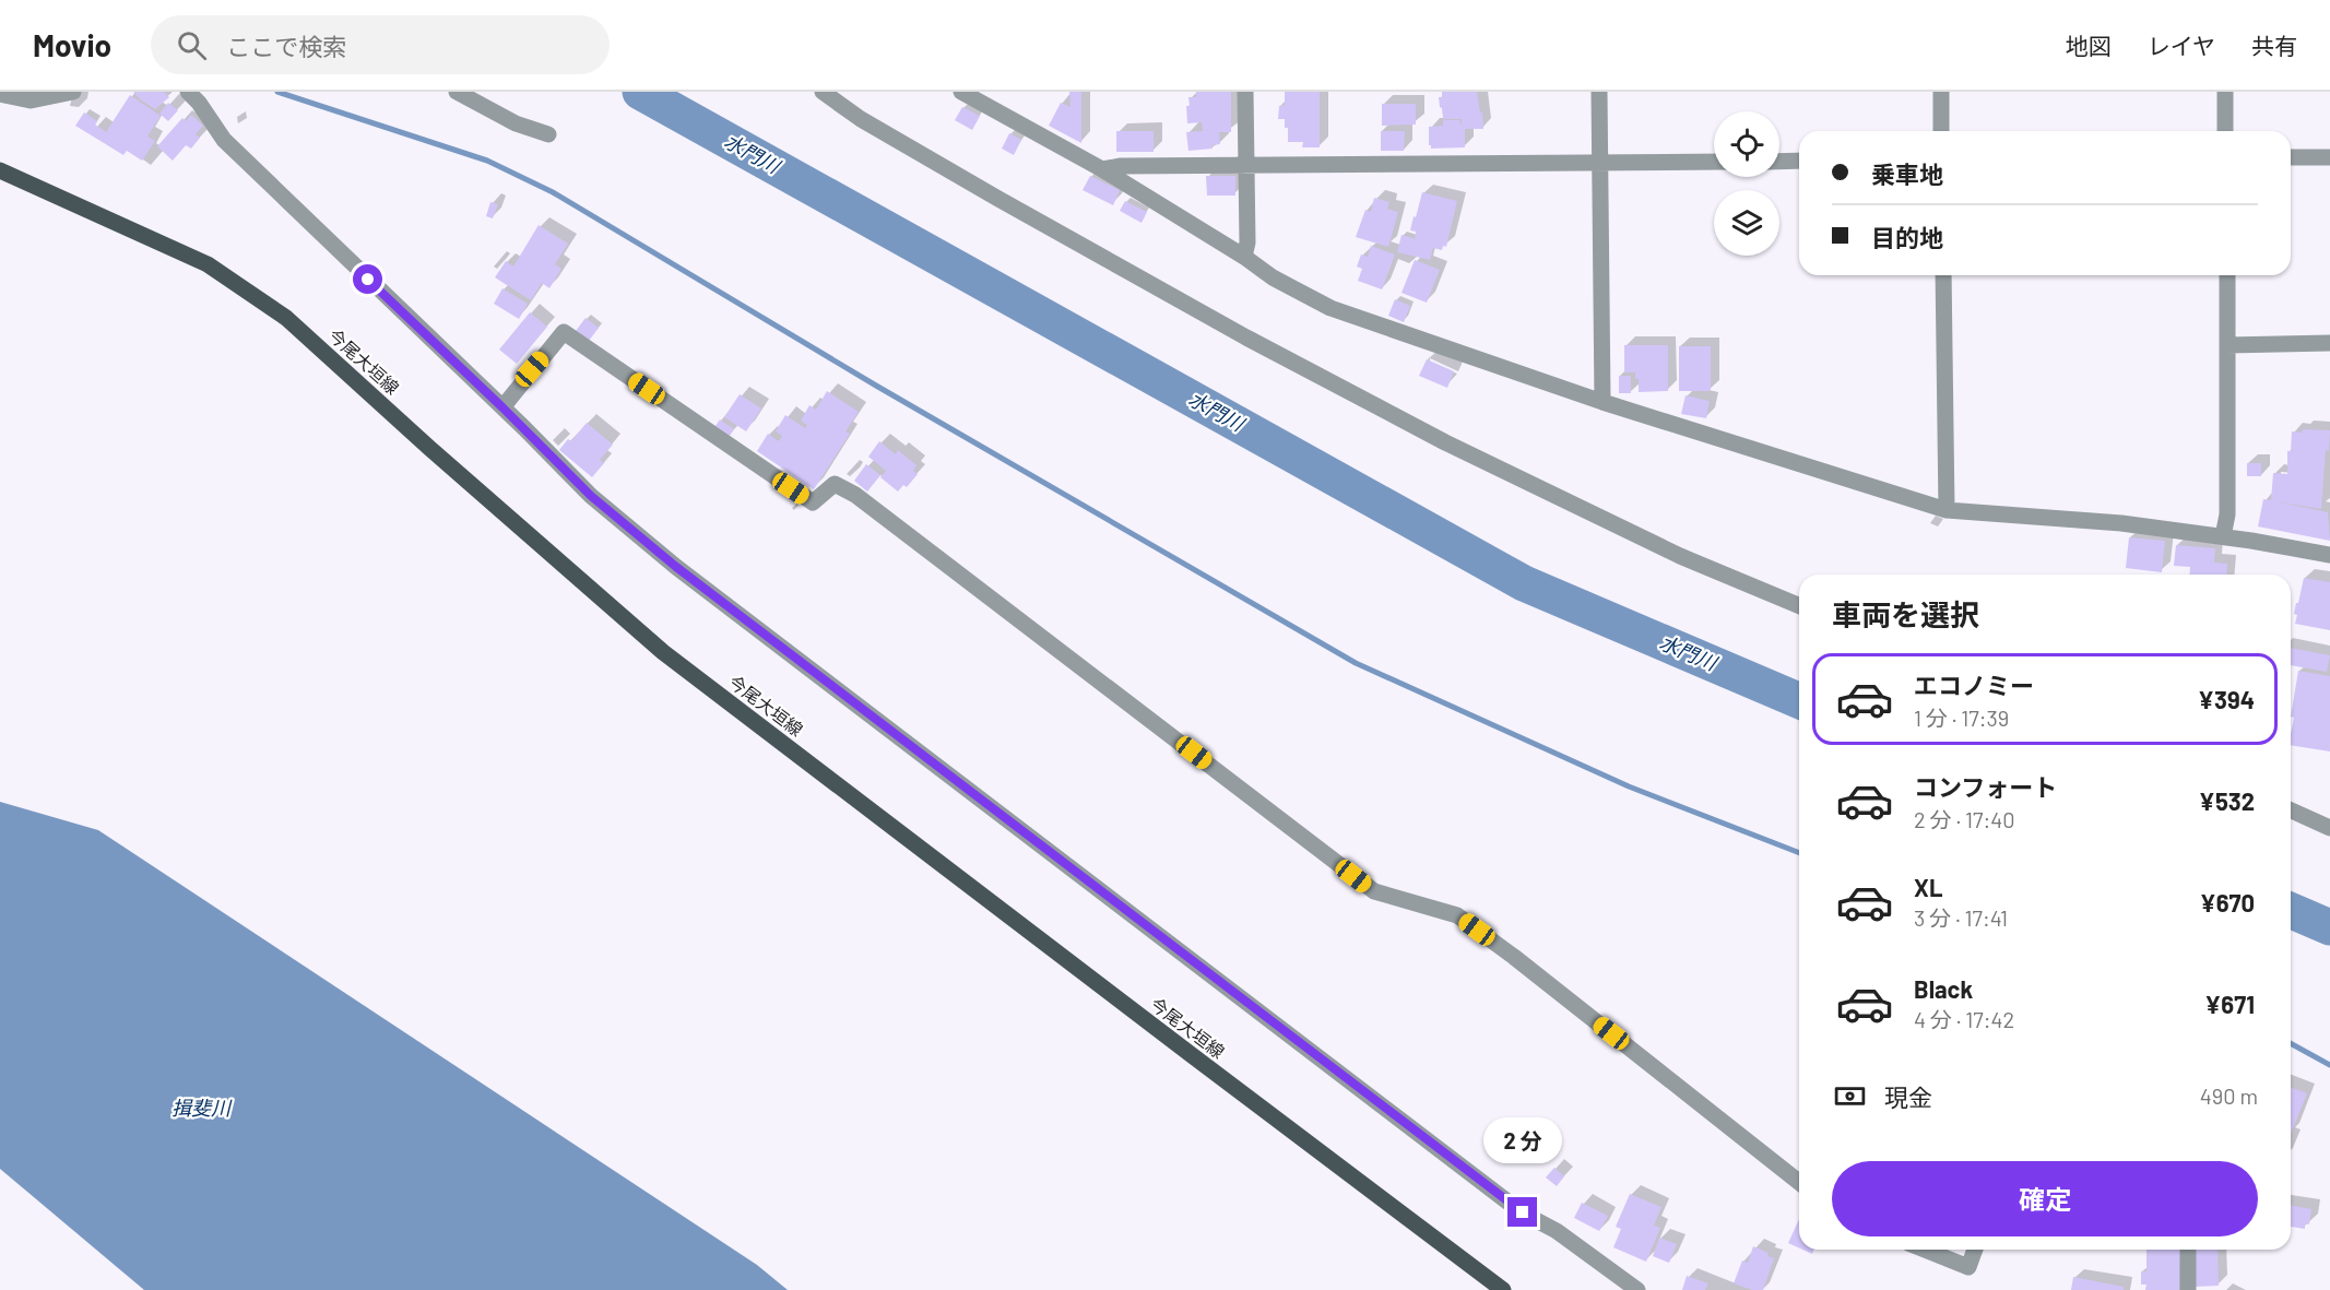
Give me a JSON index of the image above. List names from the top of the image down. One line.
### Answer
{"streets":{"main road":["今尾大垣線"]},"water":["水門川","揖斐川"],"page":{"header":"Movio","search":"ここで検索","nav":["地図","レイヤ","共有"],"banner":["乗車地","目的地"],"heading":"車両を選択","list":[{"name":"エコノミー","note":"1 分 · 17:39","value":"¥394"},{"name":"コンフォート","note":"2 分 · 17:40","value":"¥532"},{"name":"XL","note":"3 分 · 17:41","value":"¥670"},{"name":"Black","note":"4 分 · 17:42","value":"¥671"}],"pay":["現金","490 m"],"bubble":"2 分","buttons":"確定"}}
